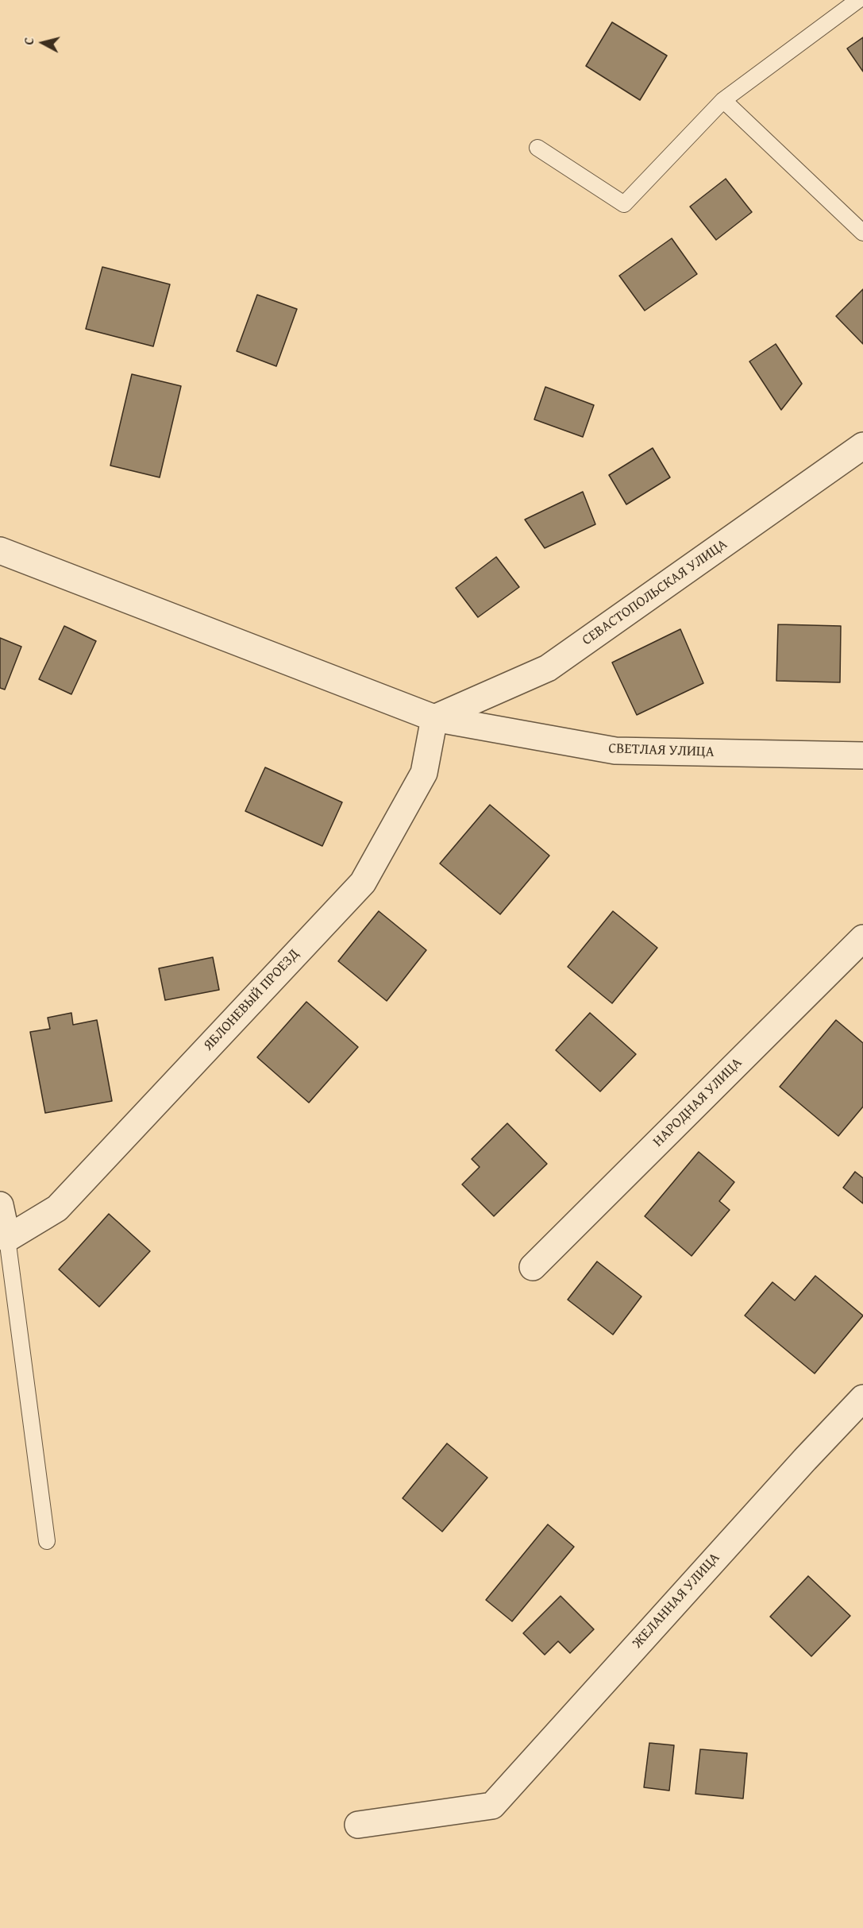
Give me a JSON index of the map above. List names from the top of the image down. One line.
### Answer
{"streets":{"street":["СЕВАСТОПОЛЬСКАЯ УЛИЦА","СВЕТЛАЯ УЛИЦА","ЯБЛОНЕВЫЙ ПРОЕЗД","НАРОДНАЯ УЛИЦА","ЖЕЛАННАЯ УЛИЦА"]},"crossings":[["СЕВАСТОПОЛЬСКАЯ УЛИЦА","СВЕТЛАЯ УЛИЦА"],["СЕВАСТОПОЛЬСКАЯ УЛИЦА","ЯБЛОНЕВЫЙ ПРОЕЗД"],["СВЕТЛАЯ УЛИЦА","ЯБЛОНЕВЫЙ ПРОЕЗД"]],"north":"left"}
